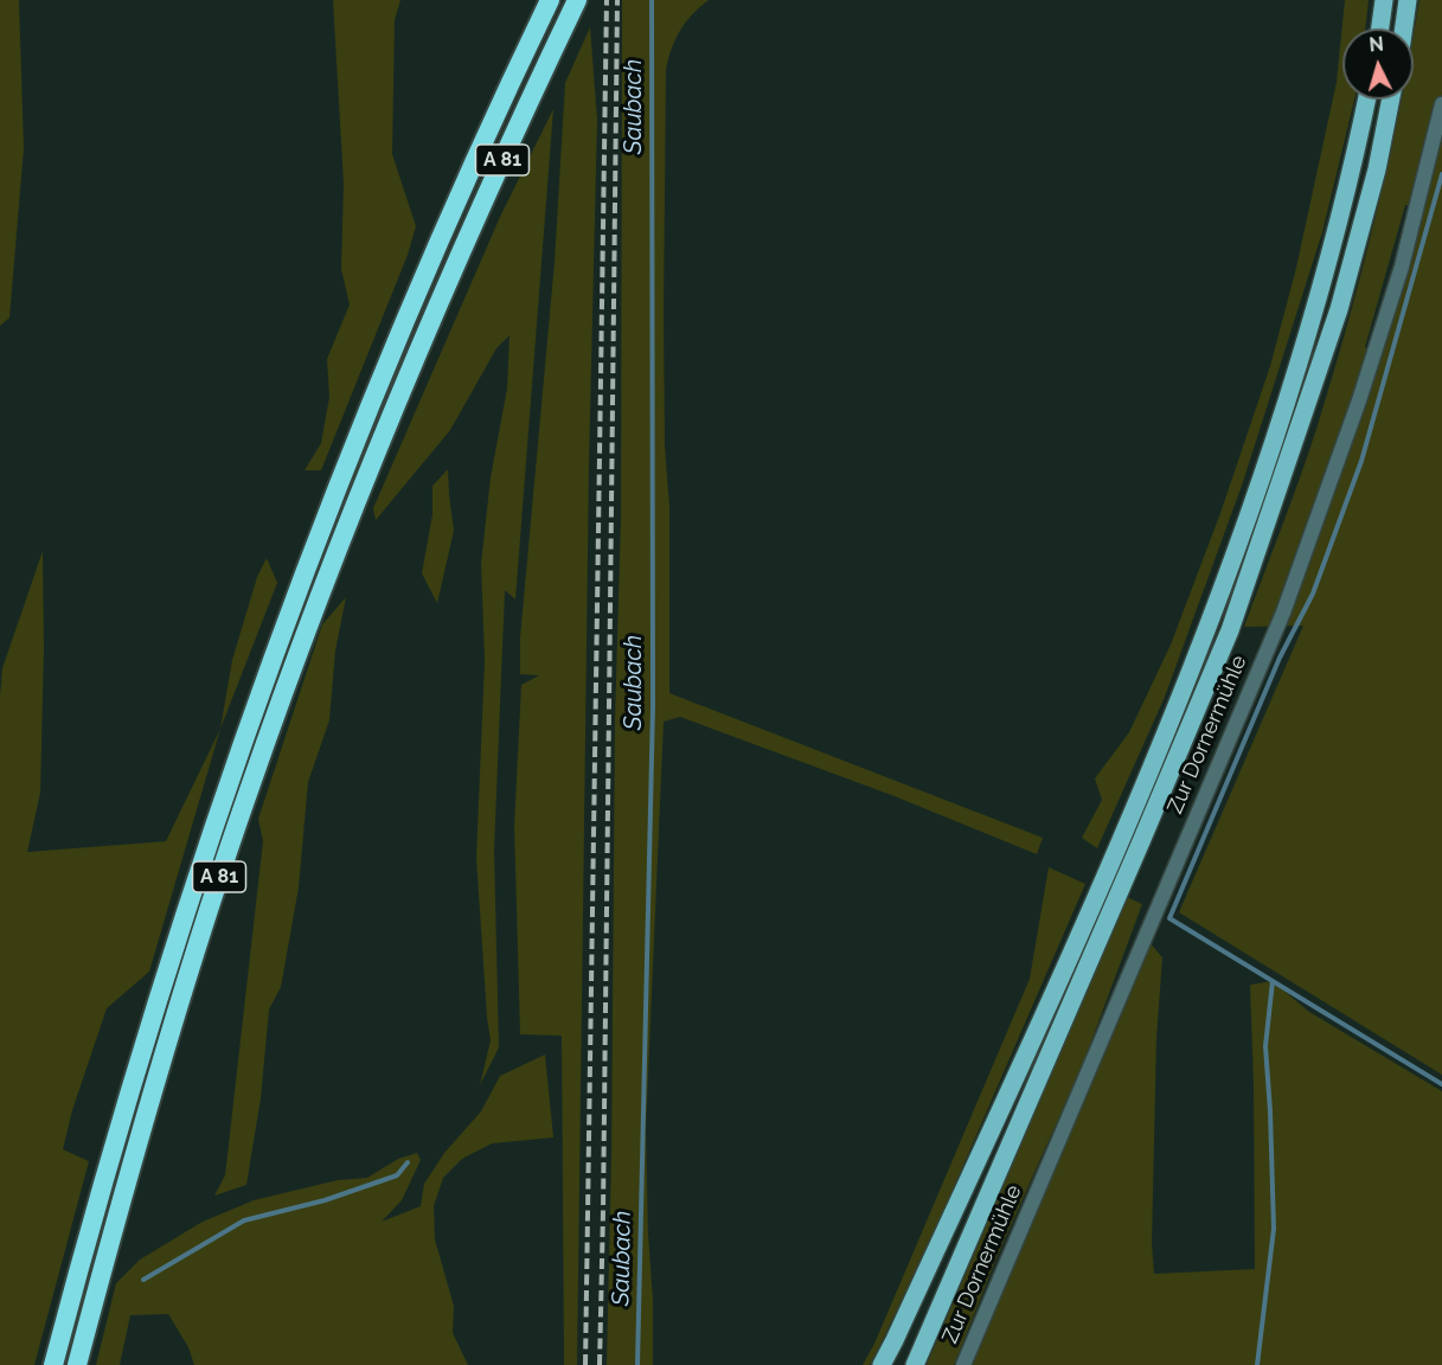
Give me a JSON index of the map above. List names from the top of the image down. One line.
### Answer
{"streets":{"highway":["A 81"],"street":["Zur Dornermühle"]},"water":["Saubach"],"north":"top"}
